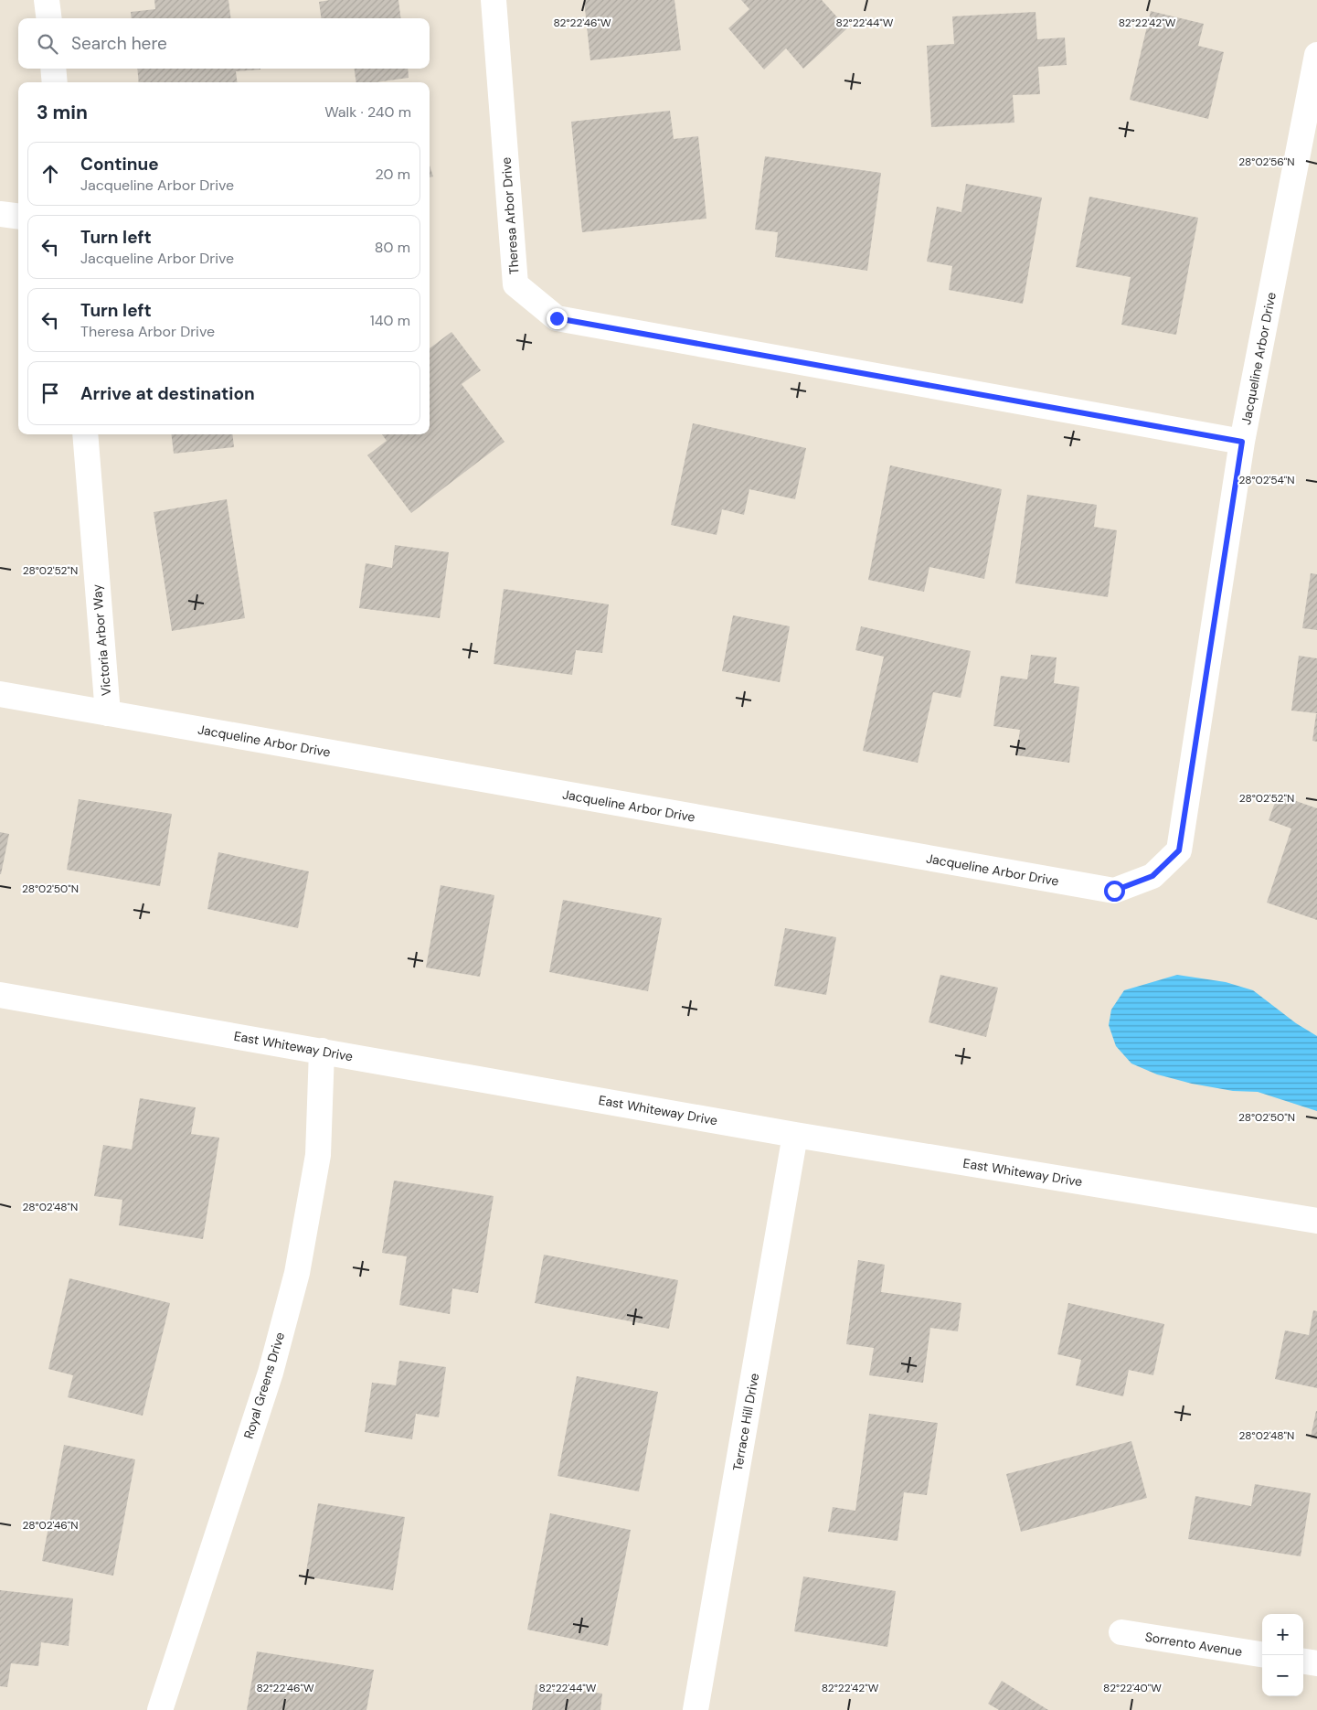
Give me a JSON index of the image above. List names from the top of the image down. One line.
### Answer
{"streets":{"street":["Theresa Arbor Drive","Jacqueline Arbor Drive","Victoria Arbor Way","East Whiteway Drive","Royal Greens Drive","Terrace Hill Drive","Sorrento Avenue"]},"crossings":[["Theresa Arbor Drive","Jacqueline Arbor Drive"],["Jacqueline Arbor Drive","Victoria Arbor Way"],["East Whiteway Drive","Royal Greens Drive"],["East Whiteway Drive","Terrace Hill Drive"]],"page":{"search":"Search here","heading":["3 min","Walk · 240 m"],"list":[["Continue","Jacqueline Arbor Drive","20 m"],["Turn left","Jacqueline Arbor Drive","80 m"],["Turn left","Theresa Arbor Drive","140 m"],"Arrive at destination"],"map_buttons":["+","−"]},"coordinates":["82°22'44\"W","82°22'42\"W","82°22'46\"W","28°02'56\"N","28°02'54\"N","28°02'52\"N","28°02'50\"N","28°02'48\"N","28°02'46\"N","82°22'40\"W"]}
